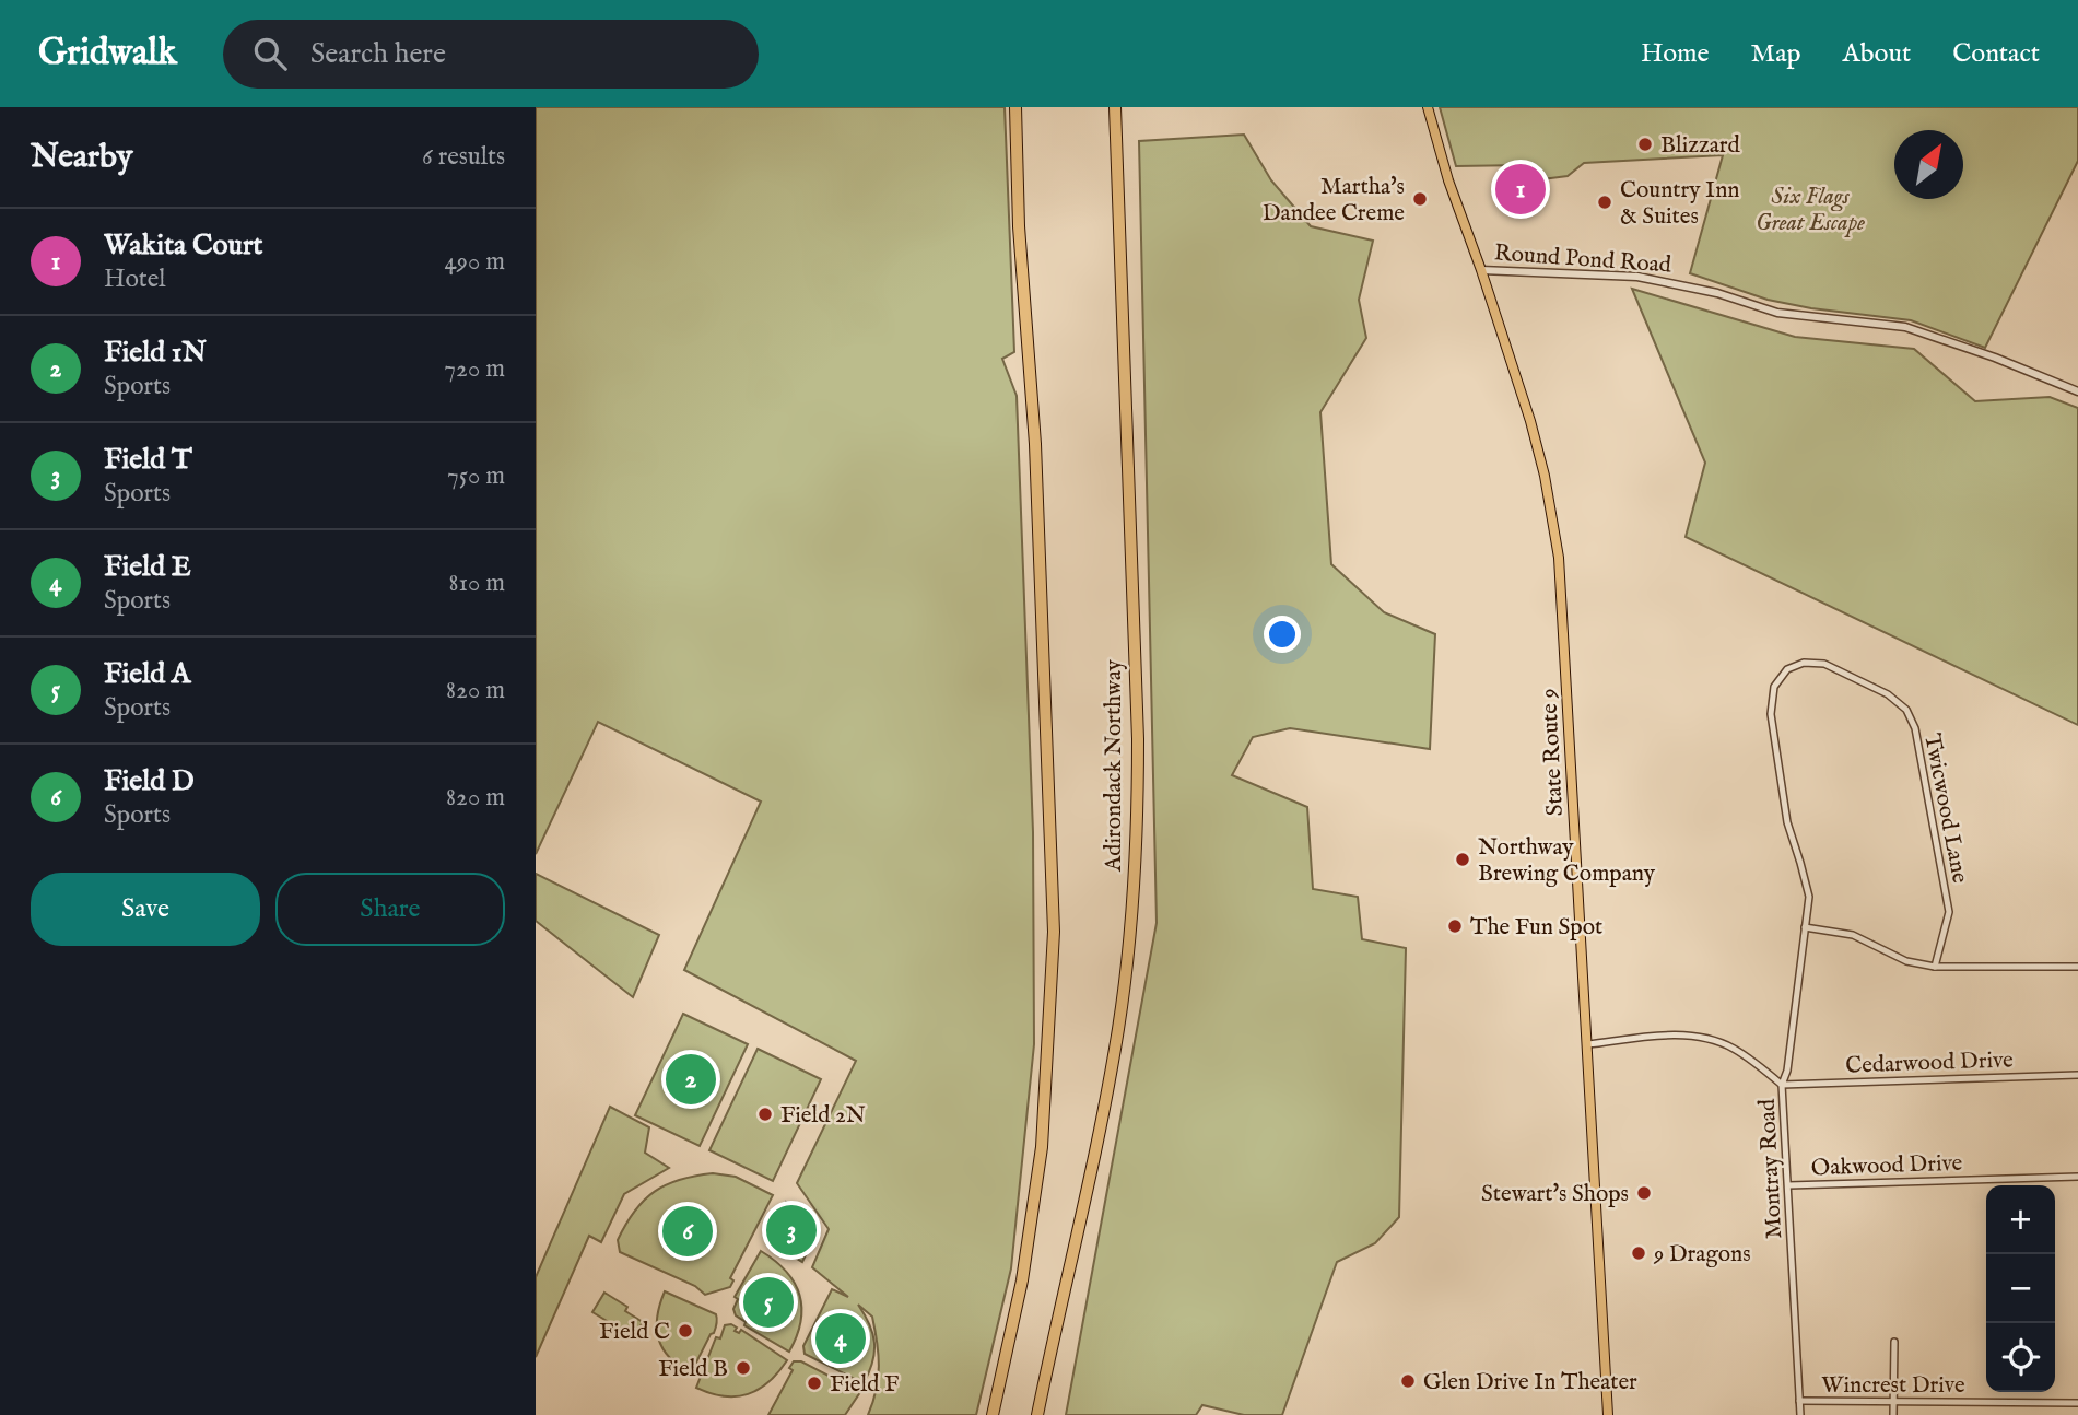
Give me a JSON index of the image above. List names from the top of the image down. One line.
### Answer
{"streets":{"highway":["Adirondack Northway"],"main road":["State Route 9"],"street":["Round Pond Road","Twicwood Lane","Cedarwood Drive","Oakwood Drive","Montray Road","Wincrest Drive"]},"crossings":[["Round Pond Road","State Route 9"],["State Route 9","Montray Road"],["Twicwood Lane","Cedarwood Drive"],["Twicwood Lane","Montray Road"],["Cedarwood Drive","Montray Road"],["Oakwood Drive","Montray Road"],["Montray Road","Wincrest Drive"]],"parks":["Six Flags Great Escape"],"places":["Blizzard","Martha's Dandee Creme","Country Inn & Suites","Northway Brewing Company","The Fun Spot","Field 2N","Stewart's Shops","9 Dragons","Field C","Field B","Glen Drive In Theater","Field F"],"north":"top right","page":{"header":"Gridwalk","search":"Search here","nav":["Home","Map","About","Contact"],"heading":["Nearby","6 results"],"pins":["1","2","3","6","5","4"],"list":[{"mark":"1","name":"Wakita Court","note":"Hotel","value":"490 m"},{"mark":"2","name":"Field 1N","note":"Sports","value":"720 m"},{"mark":"3","name":"Field T","note":"Sports","value":"750 m"},{"mark":"4","name":"Field E","note":"Sports","value":"810 m"},{"mark":"5","name":"Field A","note":"Sports","value":"820 m"},{"mark":"6","name":"Field D","note":"Sports","value":"820 m"}],"buttons":["Save","Share"],"map_buttons":["+","−"]}}
